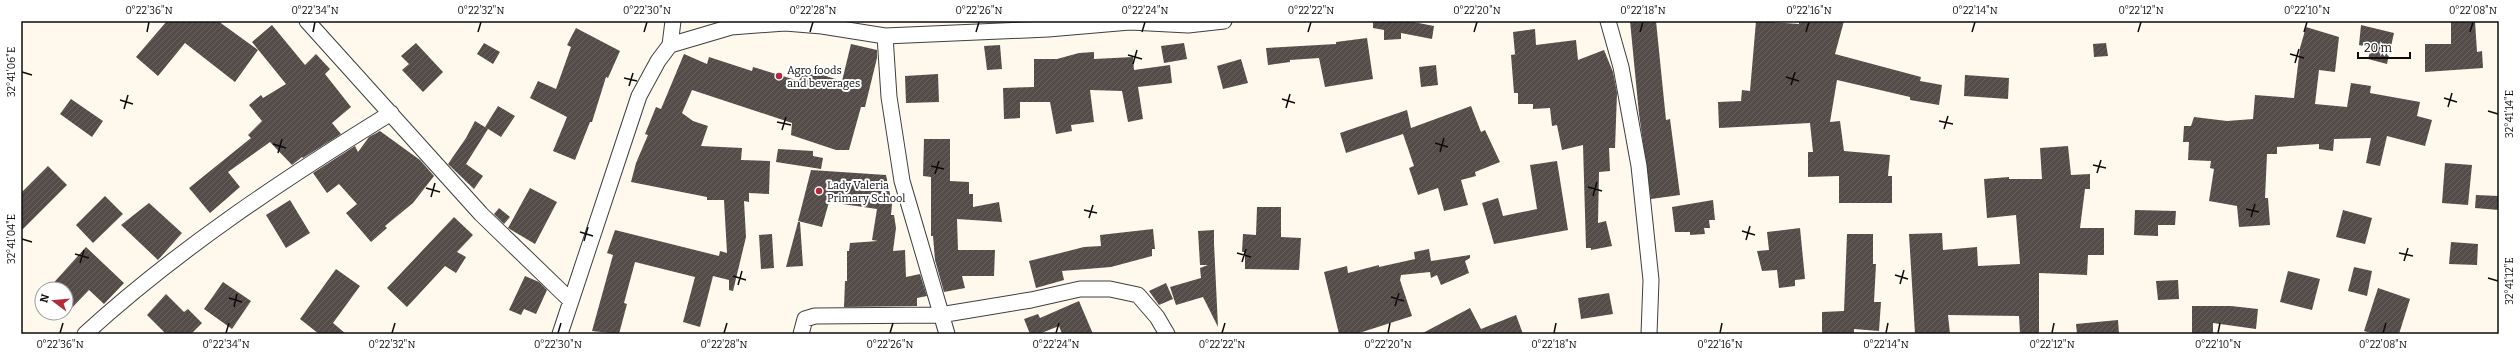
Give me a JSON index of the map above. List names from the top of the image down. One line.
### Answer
{"places":["Agro foods and beverages","Lady Valeria Primary School"],"scale_bar":"20 m","north":"left","coordinates":["0°22'36\"N","0°22'34\"N","0°22'32\"N","0°22'30\"N","0°22'28\"N","0°22'26\"N","0°22'24\"N","0°22'22\"N","0°22'20\"N","0°22'18\"N","0°22'16\"N","0°22'14\"N","0°22'12\"N","0°22'10\"N","0°22'08\"N","32°41'06\"E","32°41'14\"E","32°41'04\"E","32°41'12\"E"]}
